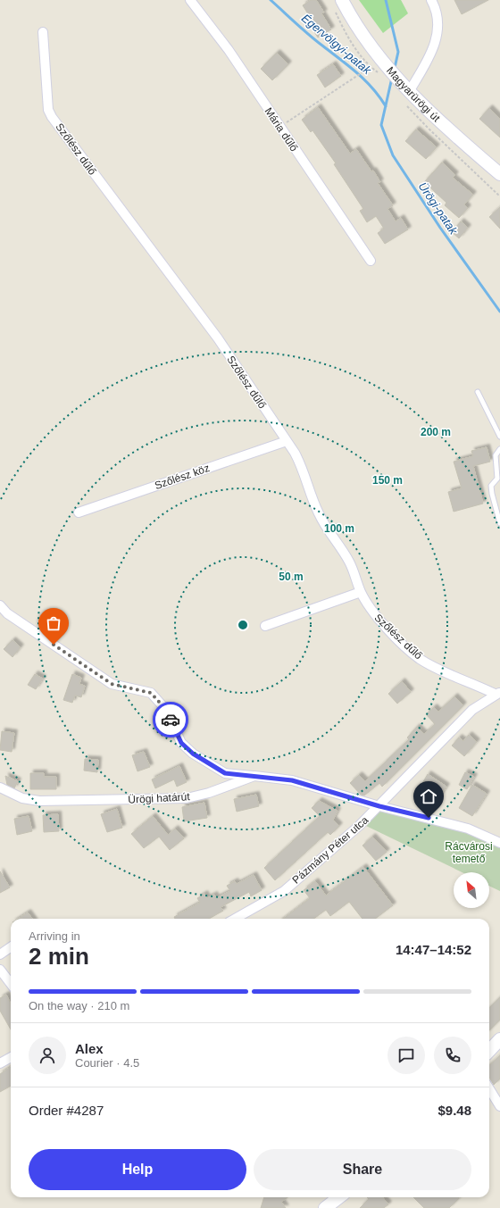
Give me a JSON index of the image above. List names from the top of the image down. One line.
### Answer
{"streets":{"main road":["Magyarürögi út"],"street":["Mária dűlő","Szőlész dűlő","Szőlész köz","Ürögi határút","Pázmány Péter utca"]},"crossings":[["Szőlész dűlő","Szőlész köz"],["Szőlész dűlő","Pázmány Péter utca"],["Ürögi határút","Pázmány Péter utca"]],"water":["Égervölgyi-patak","Ürögi-patak"],"parks":["Rácvárosi temető"],"north":"top left","page":{"heading":["2 min","Arriving in","14:47–14:52"],"panel":["Alex","Courier · 4.5","Order #4287","$9.48"],"bar":"On the way · 210 m","buttons":["Help","Share"]},"rings":["200 m","150 m","100 m","50 m"]}
